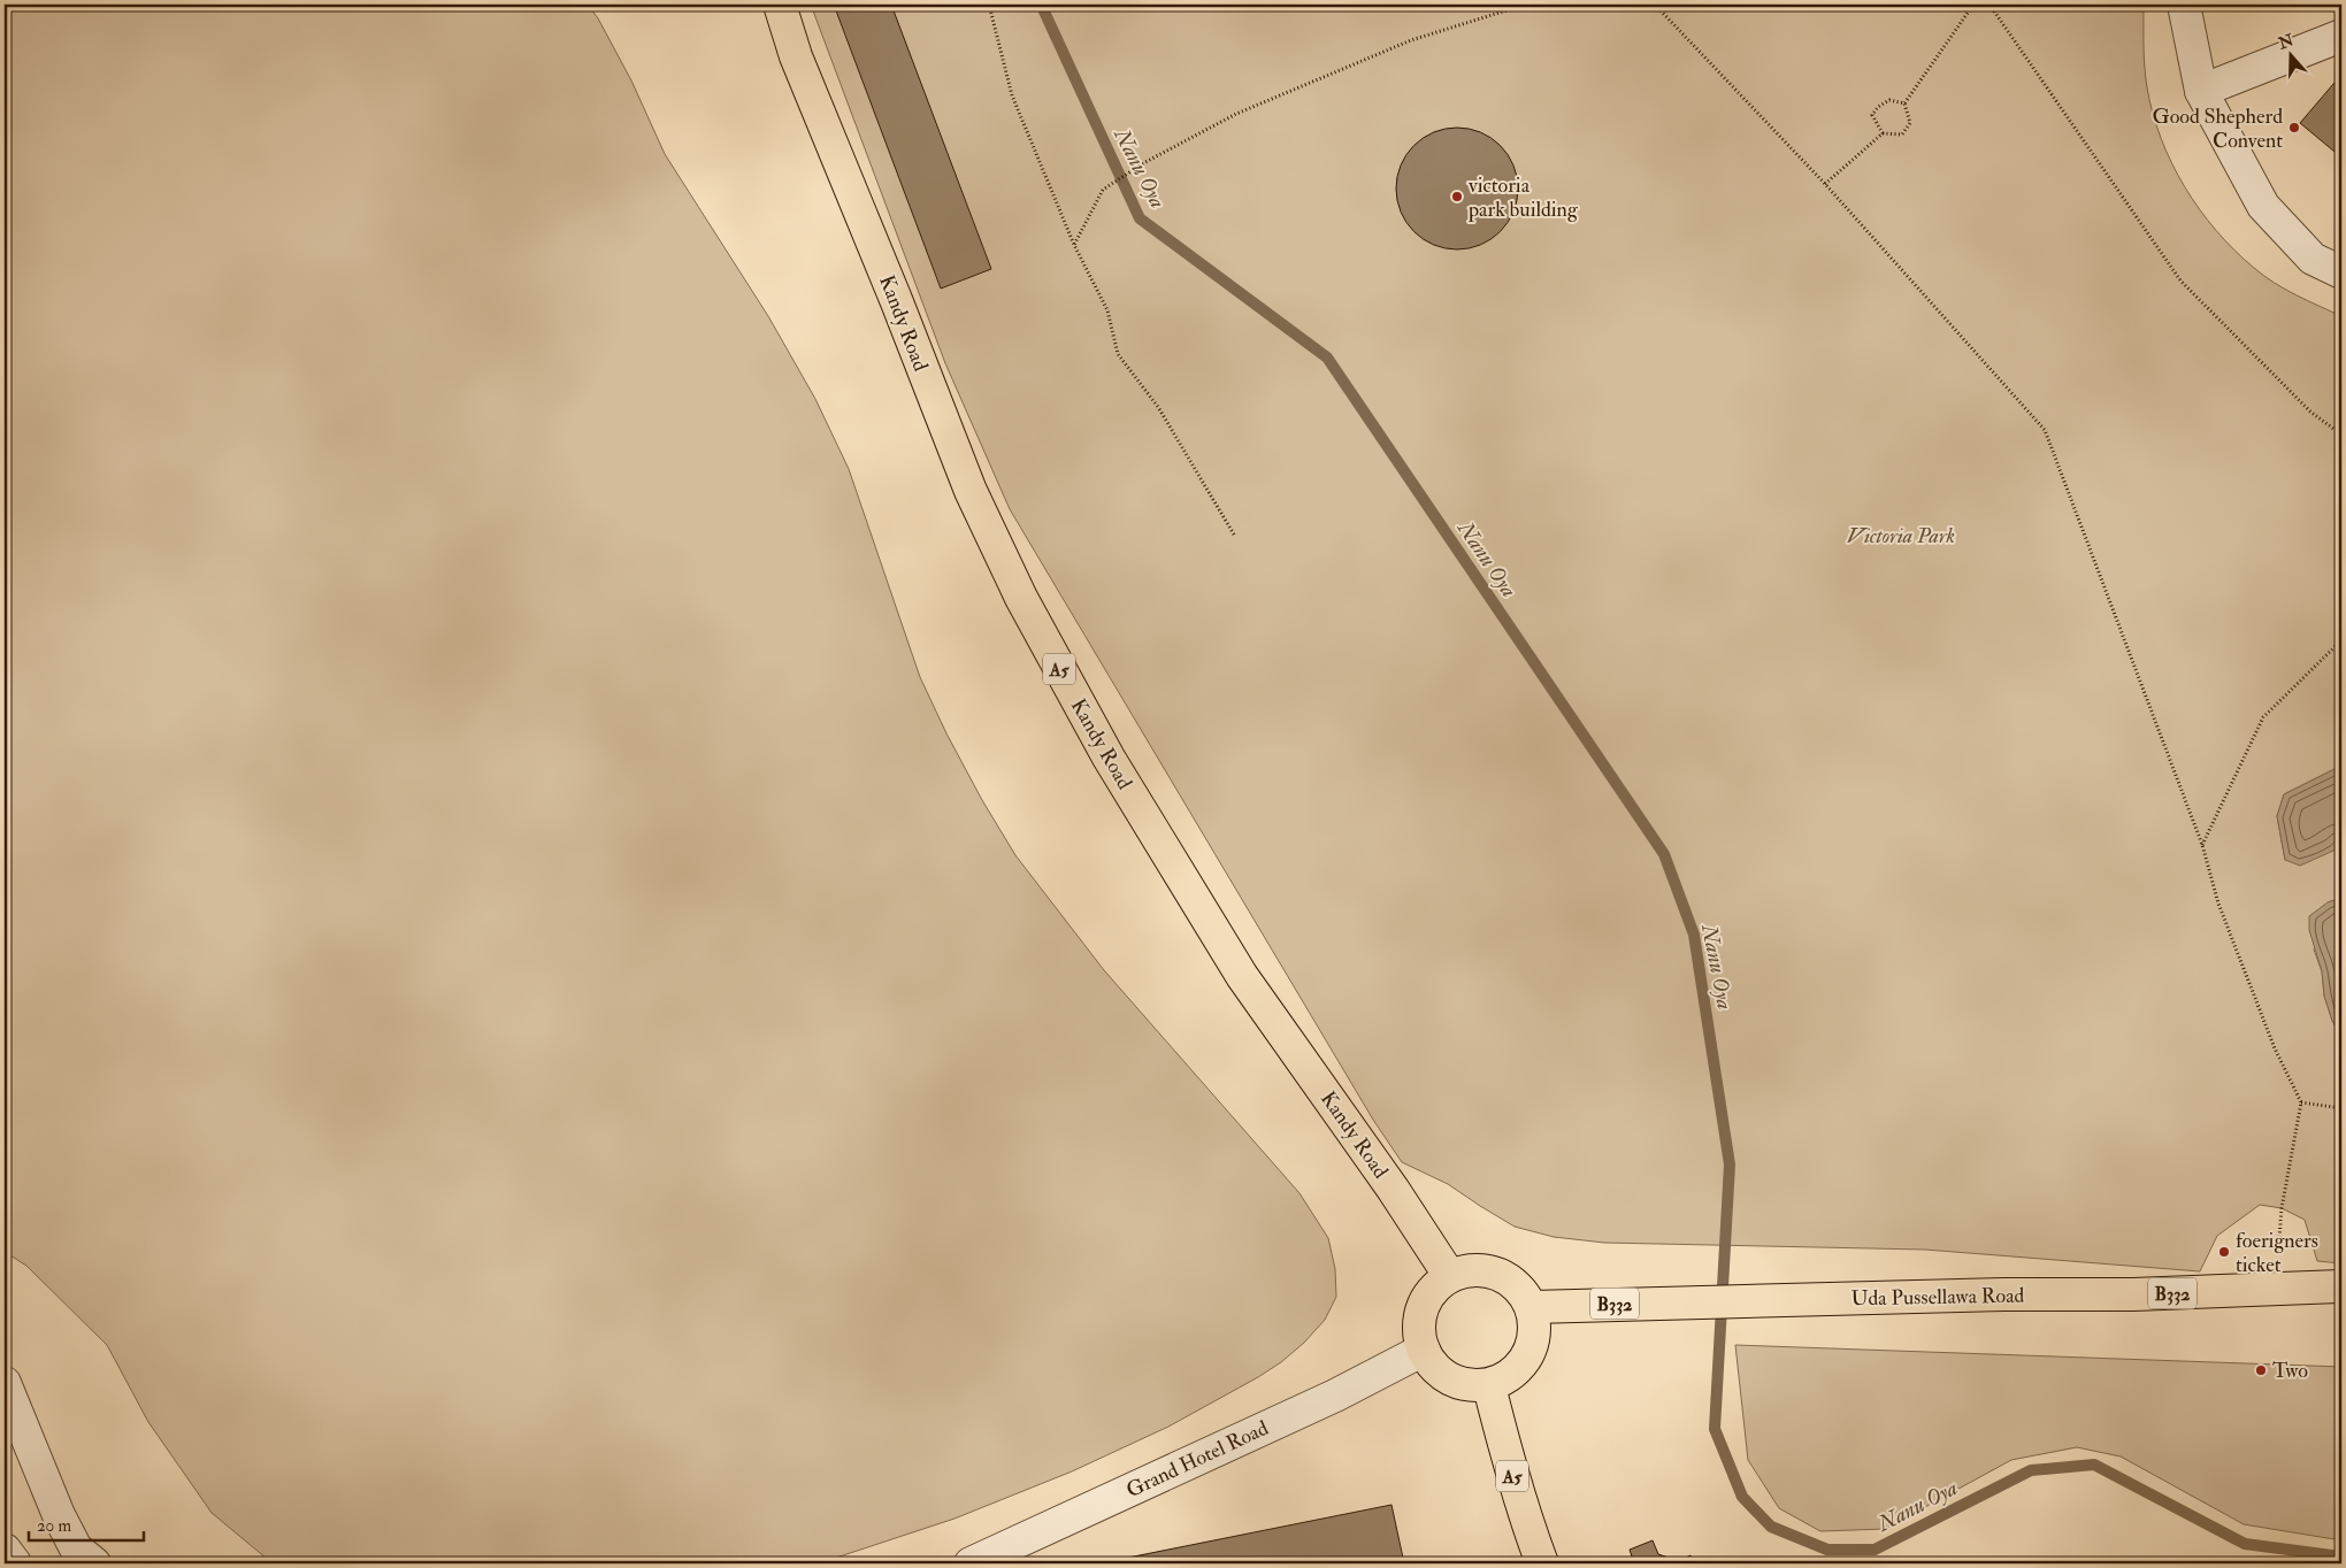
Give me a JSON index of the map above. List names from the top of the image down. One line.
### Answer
{"streets":{"main road":["Kandy Road","A5","B332","Uda Pussellawa Road"],"street":["Grand Hotel Road"]},"crossings":[["Kandy Road","A5"],["Kandy Road","Uda Pussellawa Road"],["Kandy Road","Grand Hotel Road"],["A5","Uda Pussellawa Road"],["A5","Grand Hotel Road"],["Uda Pussellawa Road","Grand Hotel Road"]],"water":["Nanu Oya"],"parks":["Victoria Park"],"places":["Good Shepherd Convent","victoria park building","foerigners ticket","Two"],"scale_bar":"20 m","north":"top"}
